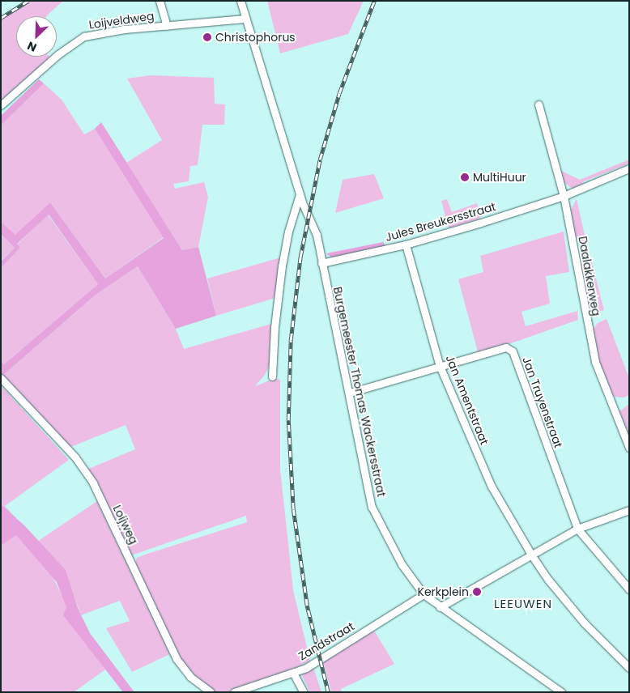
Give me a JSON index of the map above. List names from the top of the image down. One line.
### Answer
{"streets":{"street":["Loijveldweg","Jules Breukersstraat","Daalakkerweg","Burgemeester Thomas Wackersstraat","Jan Amentstraat","Jan Truyenstraat","Loijweg","Zandstraat"]},"crossings":[["Loijveldweg","Burgemeester Thomas Wackersstraat"],["Jules Breukersstraat","Daalakkerweg"],["Jules Breukersstraat","Burgemeester Thomas Wackersstraat"],["Jules Breukersstraat","Jan Amentstraat"],["Burgemeester Thomas Wackersstraat","Jan Truyenstraat"],["Burgemeester Thomas Wackersstraat","Zandstraat"],["Jan Amentstraat","Jan Truyenstraat"]],"districts":["LEEUWEN"],"places":["Christophorus","MultiHuur","Kerkplein"],"north":"bottom left"}
